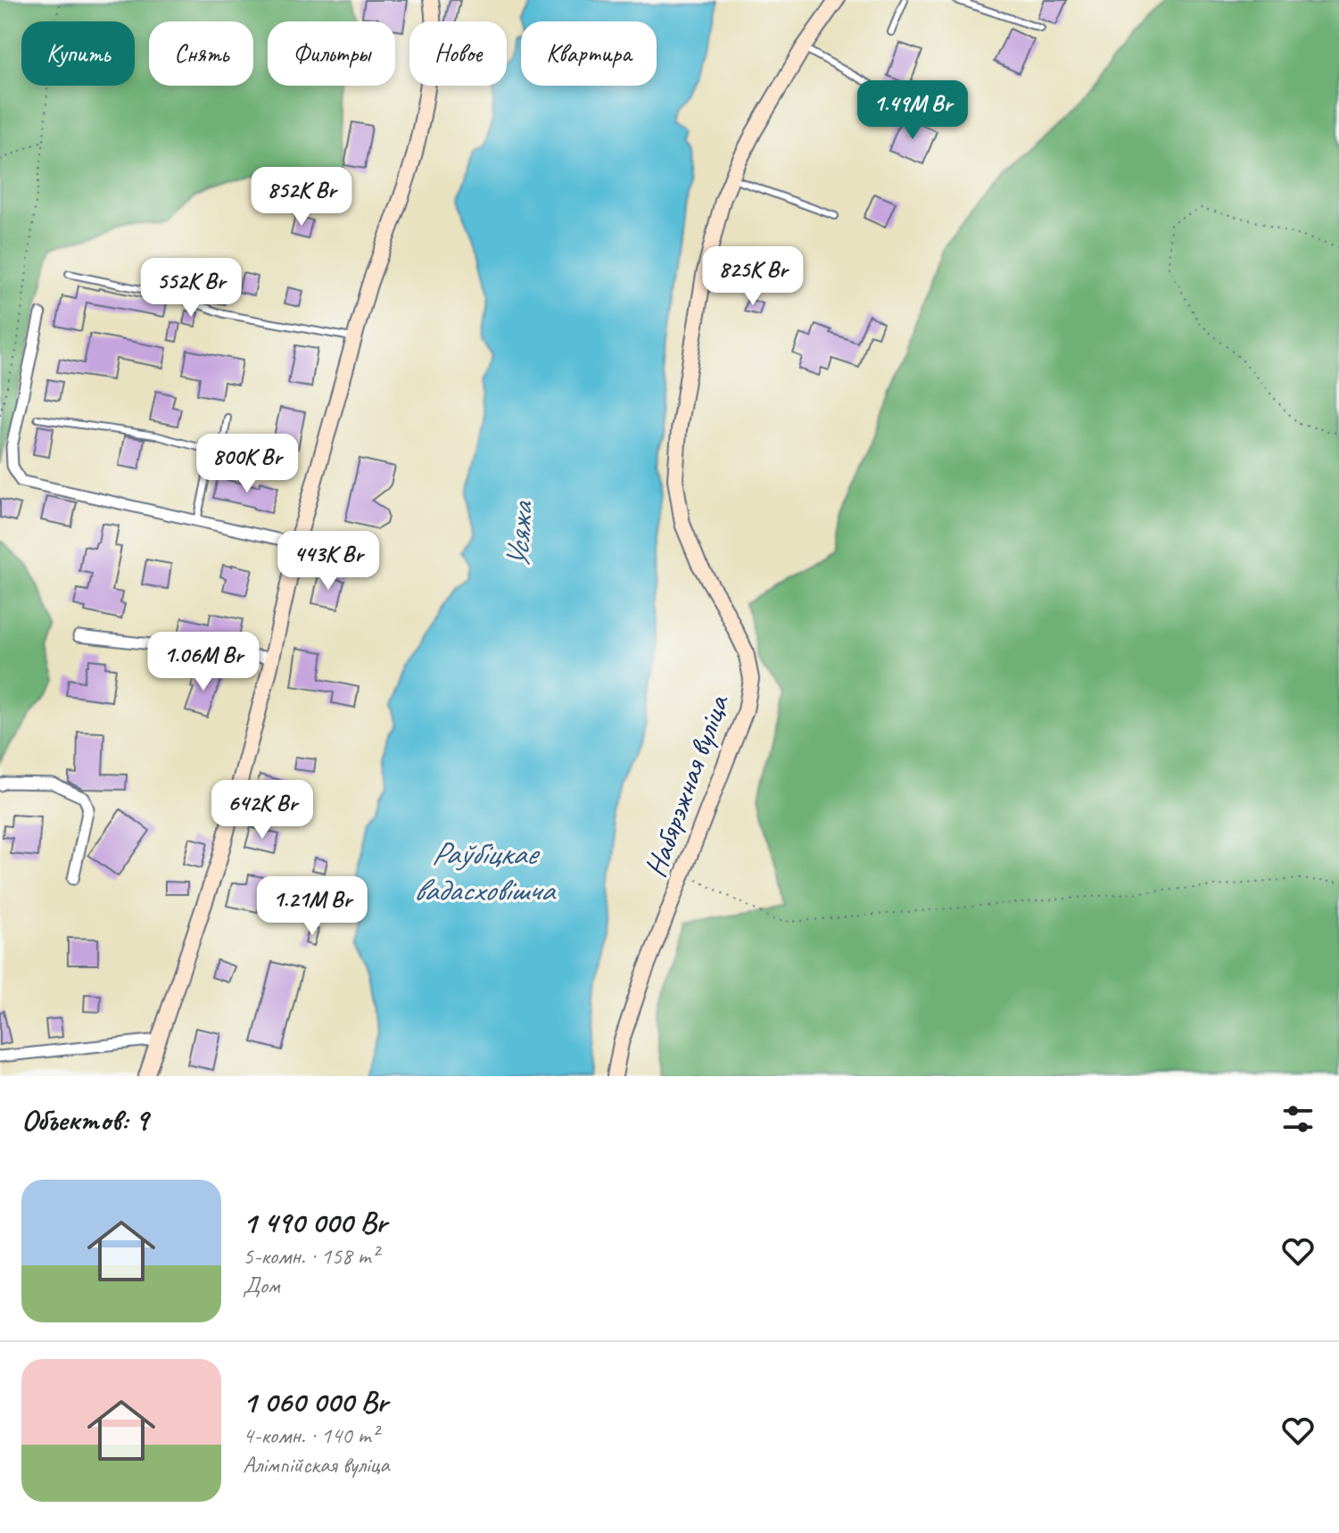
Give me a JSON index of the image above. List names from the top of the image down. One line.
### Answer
{"streets":{"street":["Набярэжная вуліца"]},"water":["Усяжа","Раўбіцкае вадасховішча"],"page":{"chip":["Купить","Снять","Фильтры","Новое","Квартира"],"price":["1.49M Br","852K Br","825K Br","552K Br","800K Br","443K Br","1.06M Br","642K Br","1.21M Br"],"heading":"Объектов: 9","list":[{"name":"1 490 000 Br","note":"5-комн. · 158 m² · Дом"},{"name":"1 060 000 Br","note":"4-комн. · 140 m² · Алімпійская вуліца"}]}}
